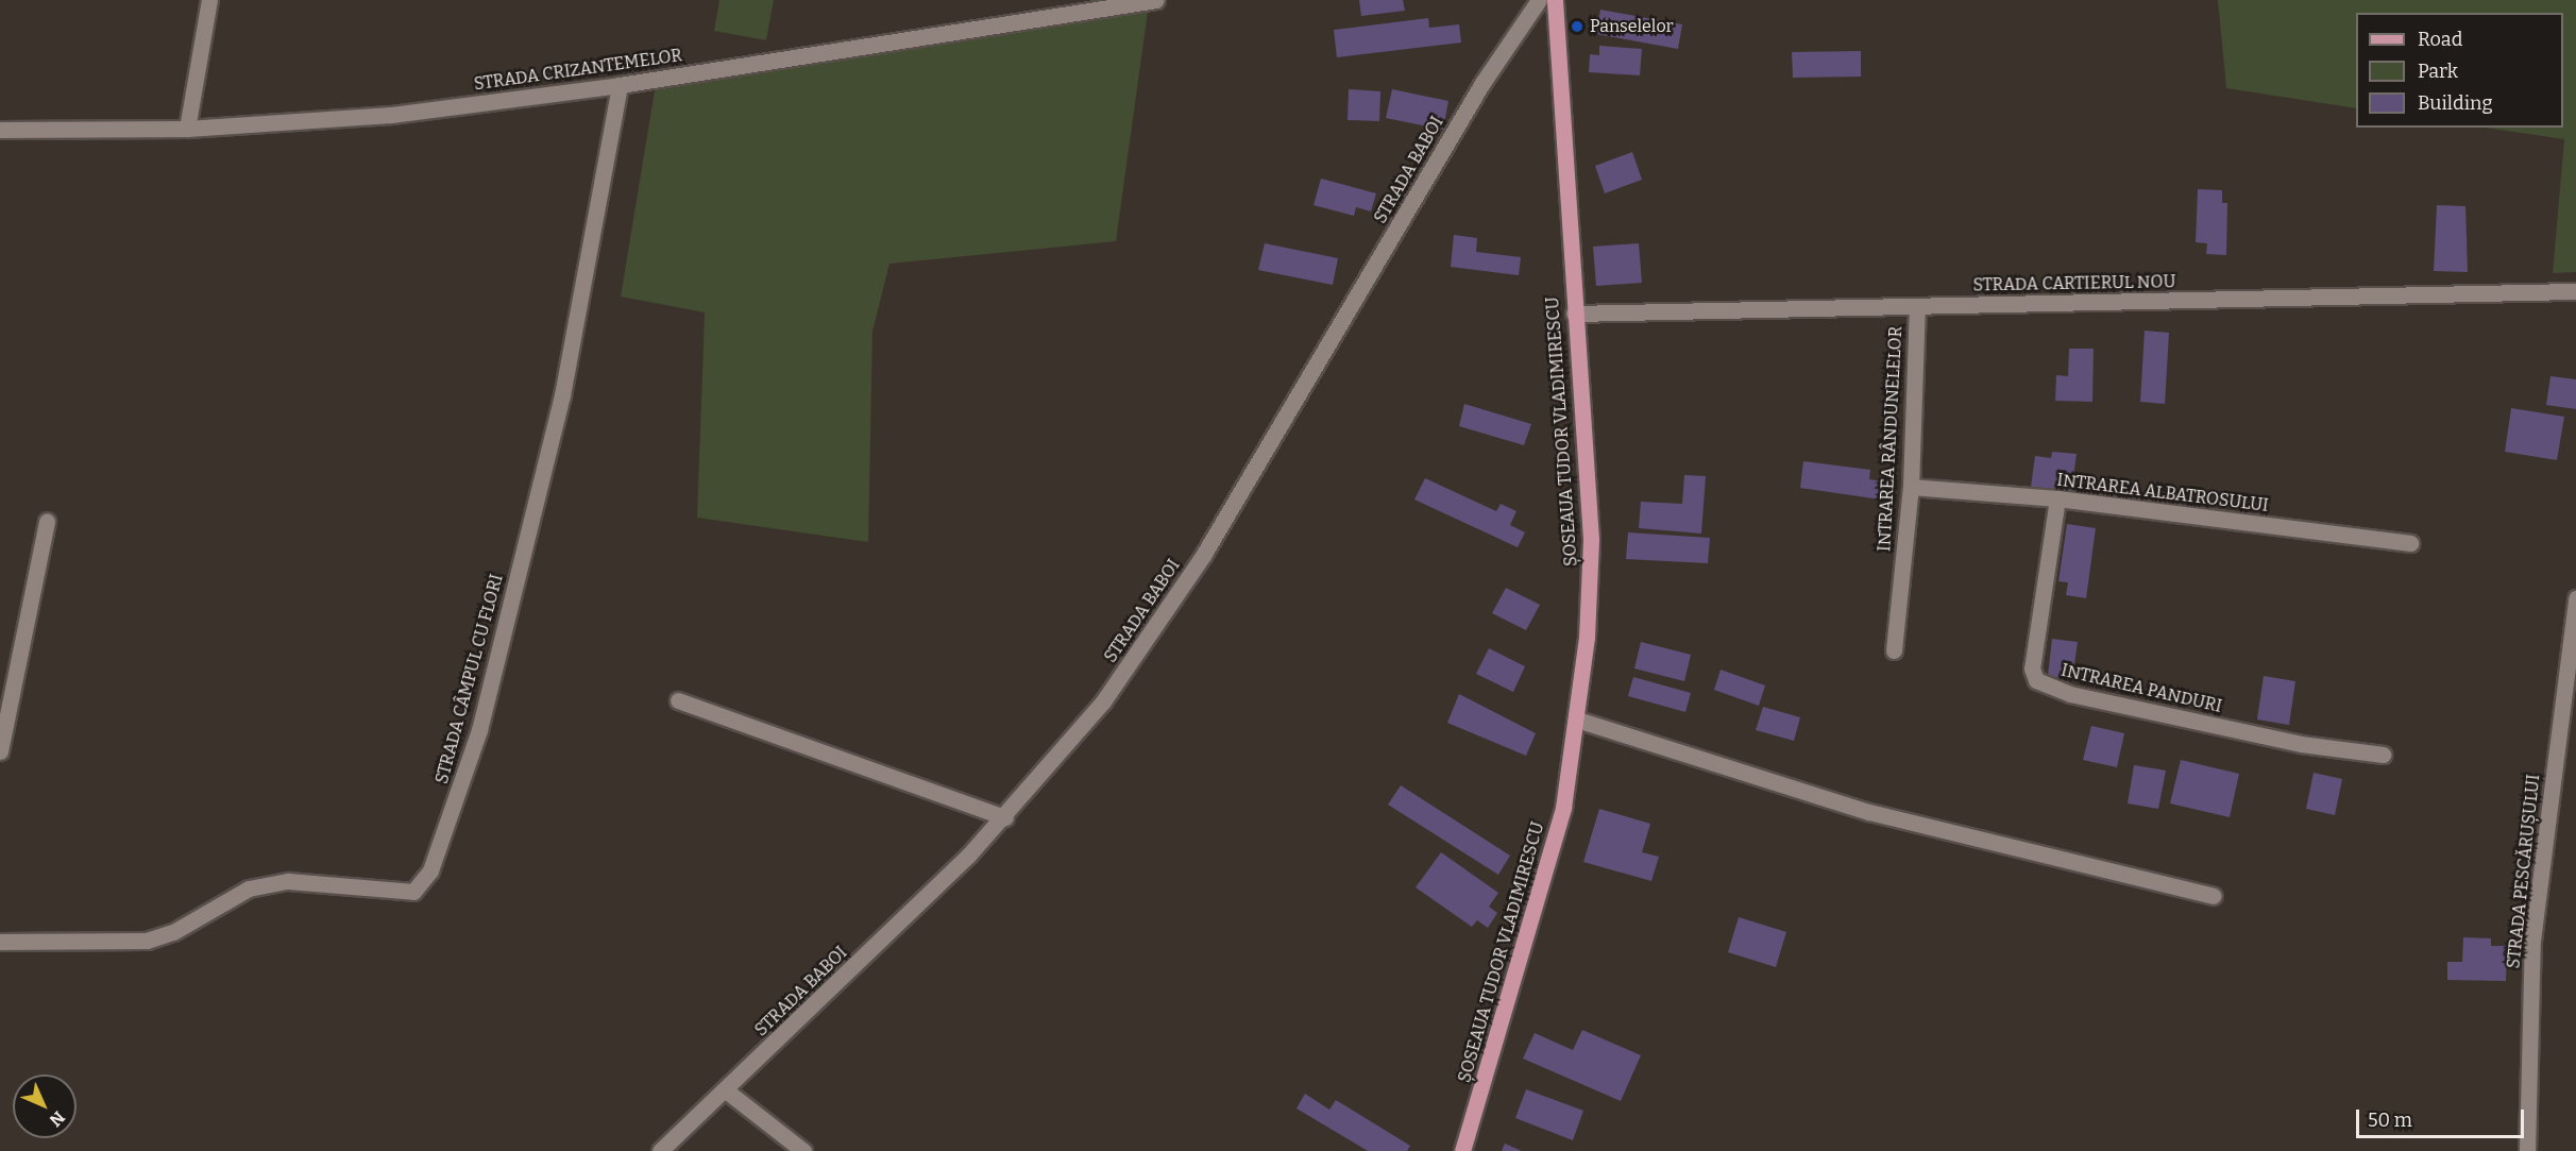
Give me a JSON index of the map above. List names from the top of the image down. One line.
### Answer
{"streets":{"main road":["ȘOSEAUA TUDOR VLADIMIRESCU"],"street":["STRADA CRIZANTEMELOR","STRADA BABOI","STRADA CARTIERUL NOU","INTRAREA RÂNDUNELELOR","INTRAREA ALBATROSULUI","STRADA CÂMPUL CU FLORI","INTRAREA PANDURI","STRADA PESCĂRUȘULUI"]},"crossings":[["STRADA CRIZANTEMELOR","STRADA CÂMPUL CU FLORI"],["STRADA CARTIERUL NOU","ȘOSEAUA TUDOR VLADIMIRESCU"],["STRADA CARTIERUL NOU","INTRAREA RÂNDUNELELOR"],["INTRAREA RÂNDUNELELOR","INTRAREA ALBATROSULUI"],["INTRAREA ALBATROSULUI","INTRAREA PANDURI"]],"places":["Panselelor"],"legend":["Road","Park","Building"],"scale_bar":"50 m","north":"bottom right"}
